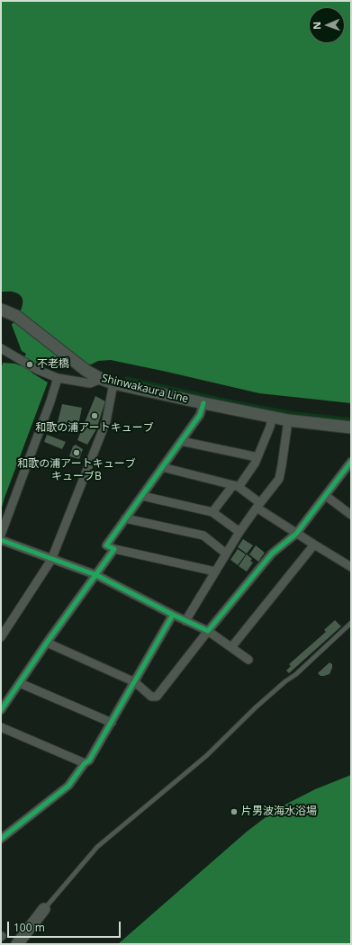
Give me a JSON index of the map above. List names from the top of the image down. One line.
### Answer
{"streets":{"main road":["Shinwakaura Line"]},"places":["不老橋","和歌の浦アートキューブ","和歌の浦アートキューブ キューブB","片男波海水浴場"],"scale_bar":"100 m","north":"left"}
